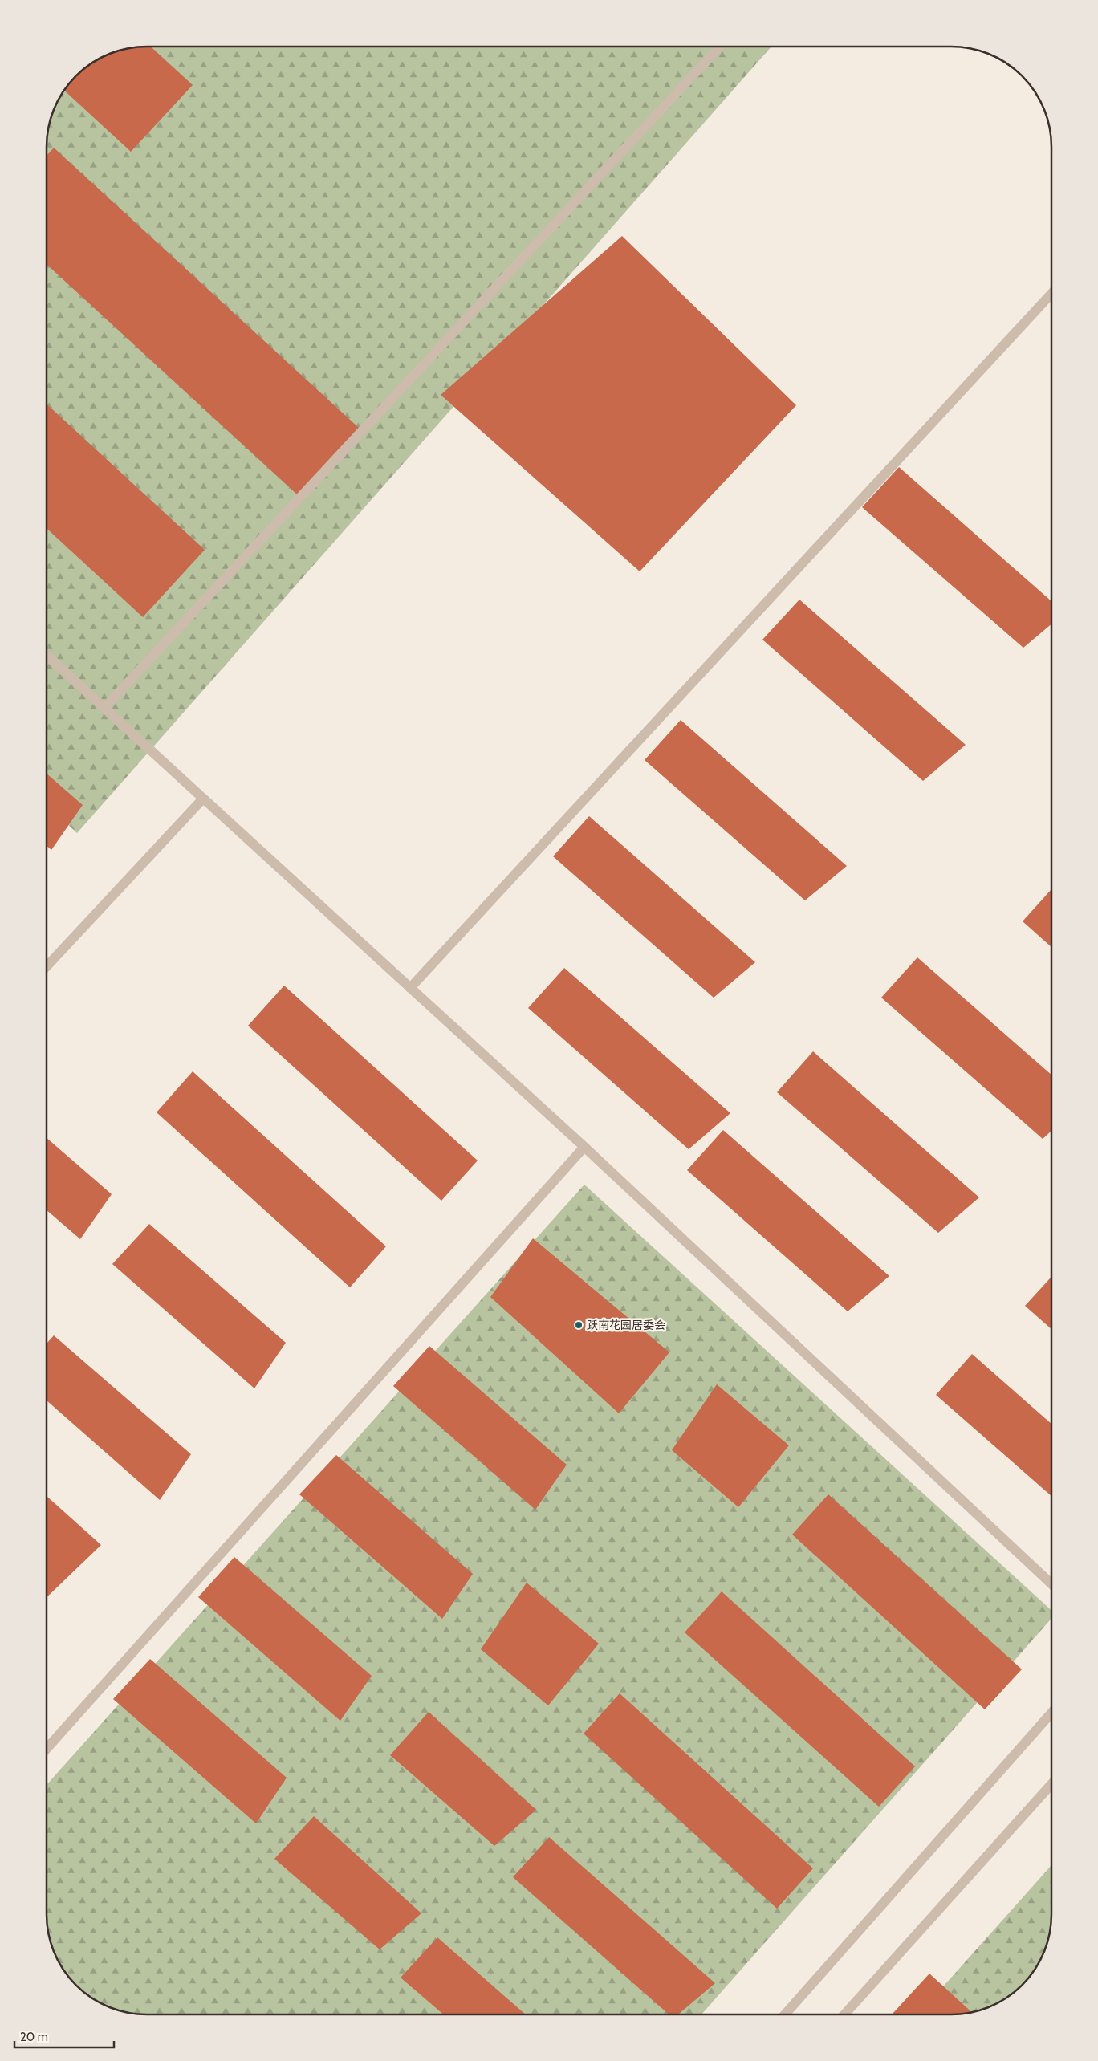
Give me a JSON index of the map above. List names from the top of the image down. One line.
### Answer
{"places":["跃南花园居委会"],"scale_bar":"20 m"}
